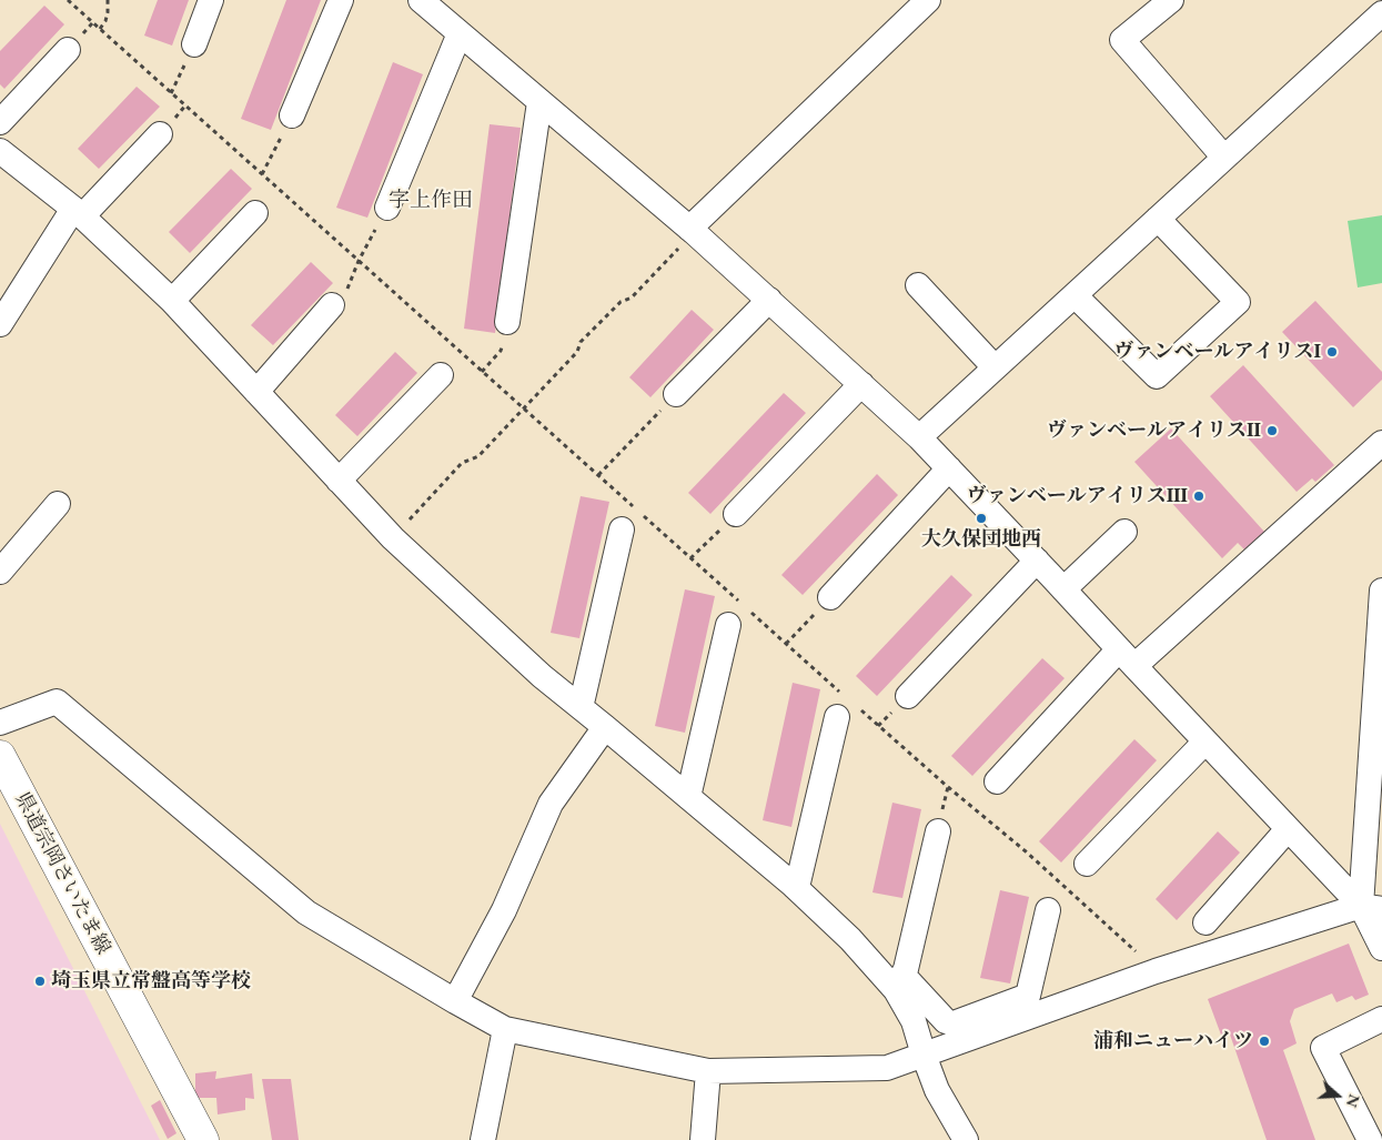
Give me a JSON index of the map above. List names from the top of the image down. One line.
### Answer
{"streets":{"main road":["県道宗岡さいたま線"]},"districts":["字上作田"],"places":["ヴァンベールアイリスⅠ","ヴァンベールアイリスⅡ","ヴァンベールアイリスⅢ","大久保団地西","埼玉県立常盤高等学校","浦和ニューハイツ"],"north":"right"}
